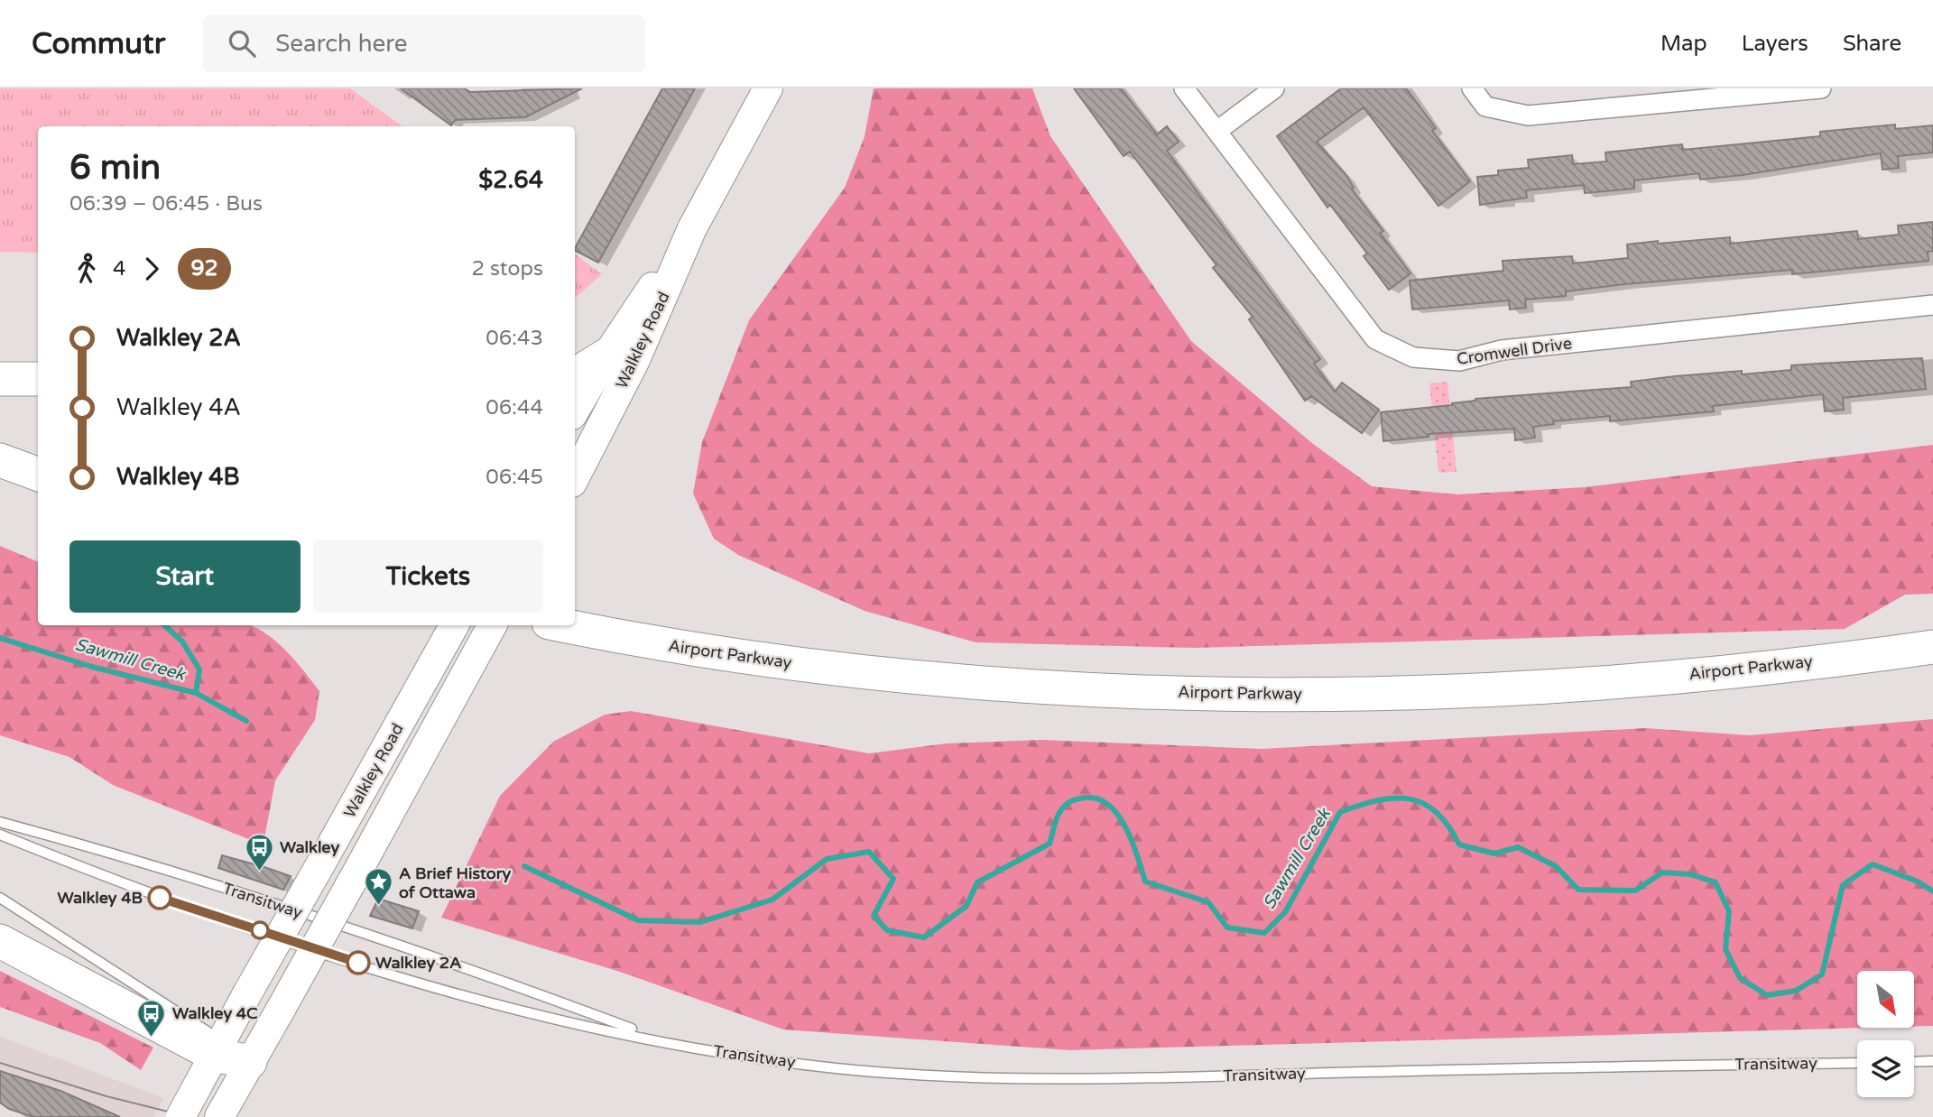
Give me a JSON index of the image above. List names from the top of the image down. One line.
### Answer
{"streets":{"highway":["Airport Parkway"],"main road":["Walkley Road"],"street":["Cromwell Drive"],"lane":["Transitway"]},"water":["Sawmill Creek"],"places":{"bus stop":["Walkley","Walkley 4C"],"other":["Walkley 4B","Walkley 2A"],"place":["A Brief History of Ottawa"]},"lines":["bus line 92"],"north":"bottom right","page":{"header":"Commutr","search":"Search here","nav":["Map","Layers","Share"],"heading":["6 min","06:39 – 06:45 · Bus","$2.64"],"legs":["4","92","2 stops"],"list":[{"name":"Walkley 2A","value":"06:43"},{"name":"Walkley 4A","value":"06:44"},{"name":"Walkley 4B","value":"06:45"}],"buttons":["Start","Tickets"]}}
